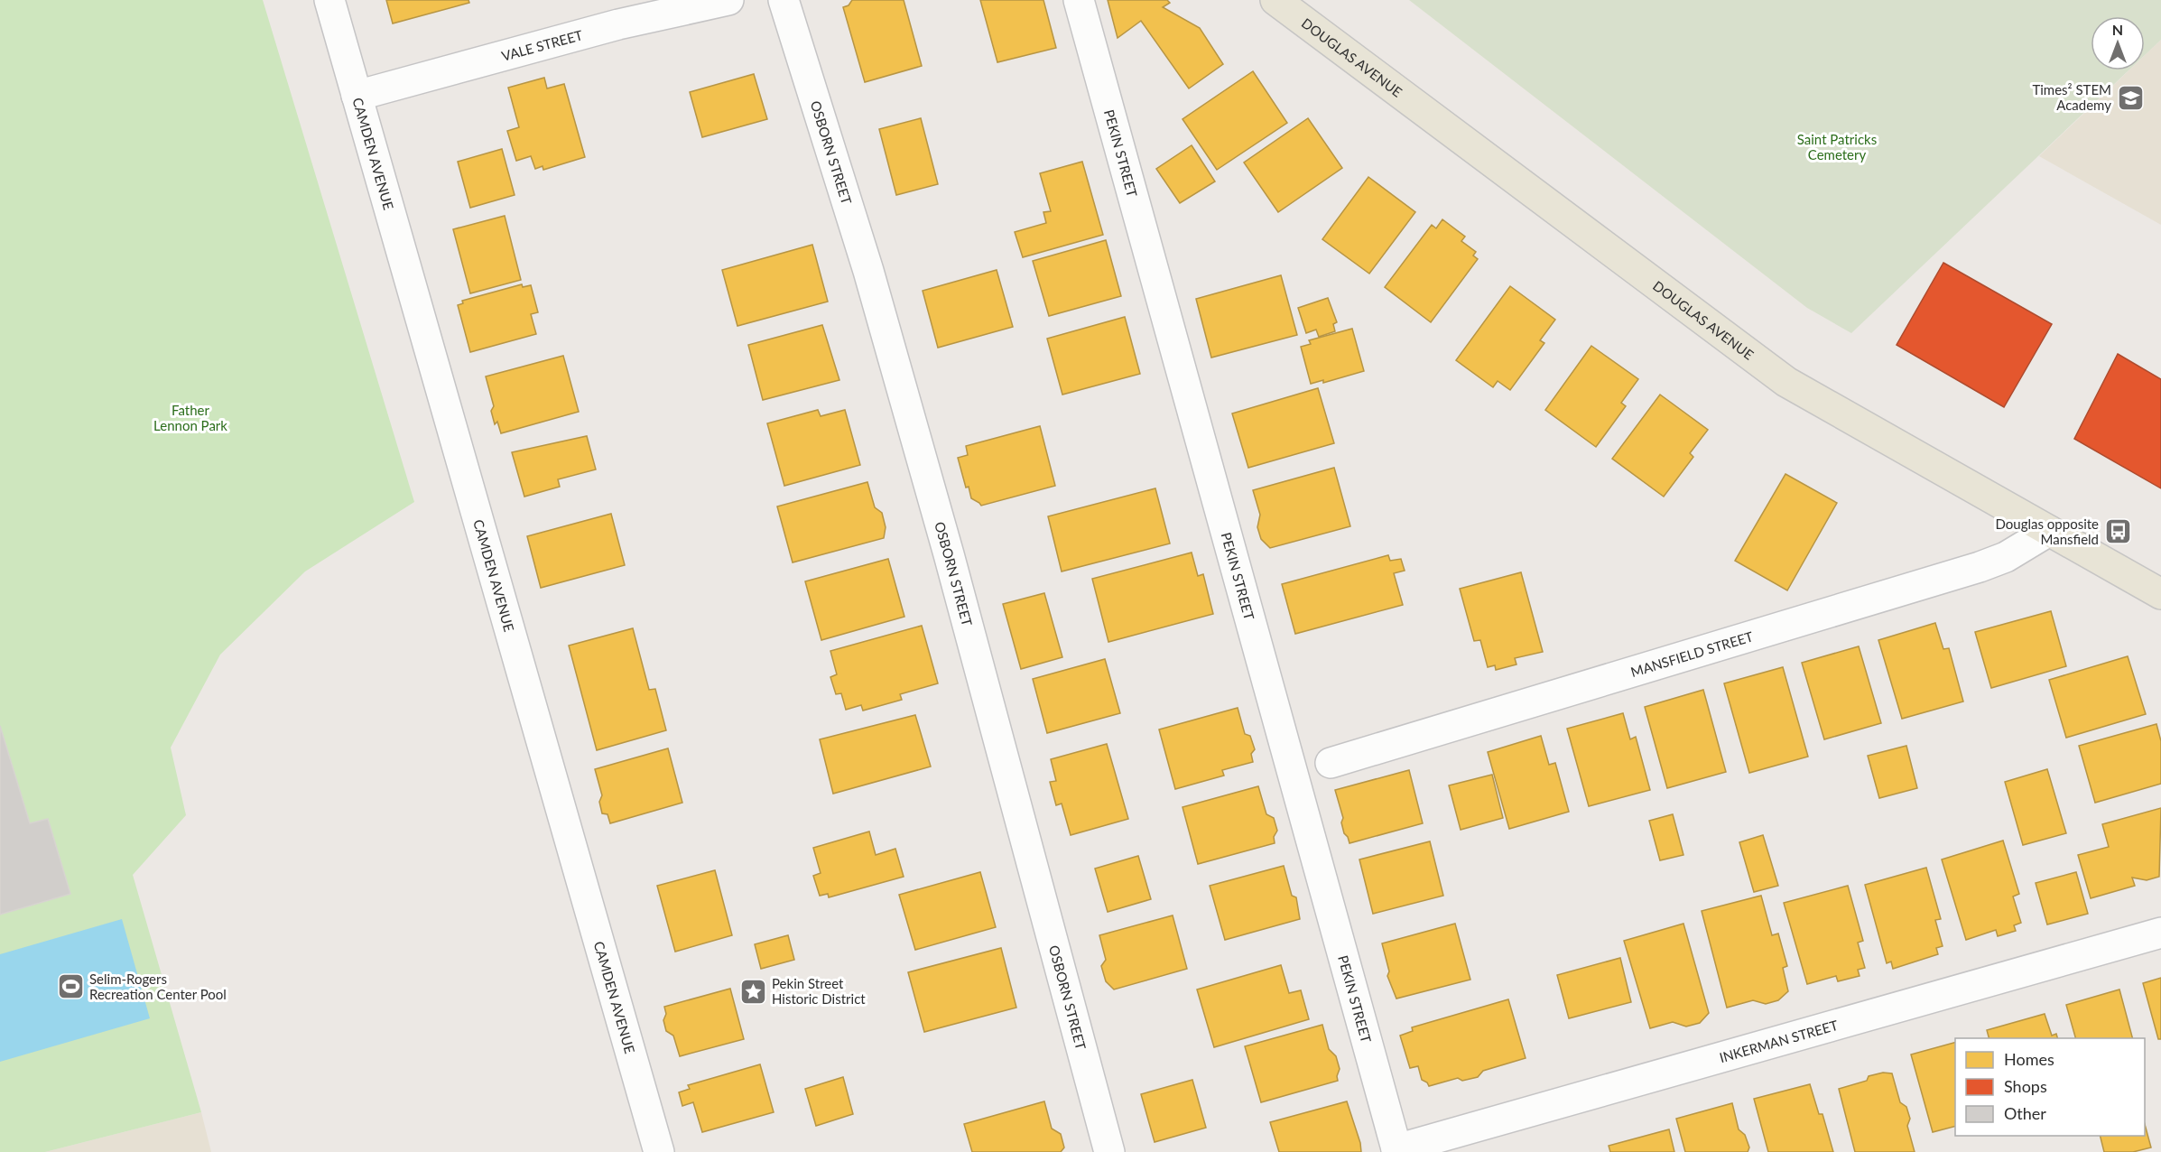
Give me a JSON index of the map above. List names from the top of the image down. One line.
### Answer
{"streets":{"main road":["DOUGLAS AVENUE"],"street":["VALE STREET","OSBORN STREET","PEKIN STREET","CAMDEN AVENUE","MANSFIELD STREET","INKERMAN STREET"]},"crossings":[["VALE STREET","CAMDEN AVENUE"],["DOUGLAS AVENUE","MANSFIELD STREET"],["PEKIN STREET","INKERMAN STREET"]],"parks":["Saint Patricks Cemetery","Father Lennon Park"],"places":{"school or university":["Times² STEM Academy"],"bus stop":["Douglas opposite Mansfield"],"sports":["Selim-Rogers Recreation Center Pool"],"place":["Pekin Street Historic District"]},"legend":["Homes","Shops","Other"],"north":"top"}
